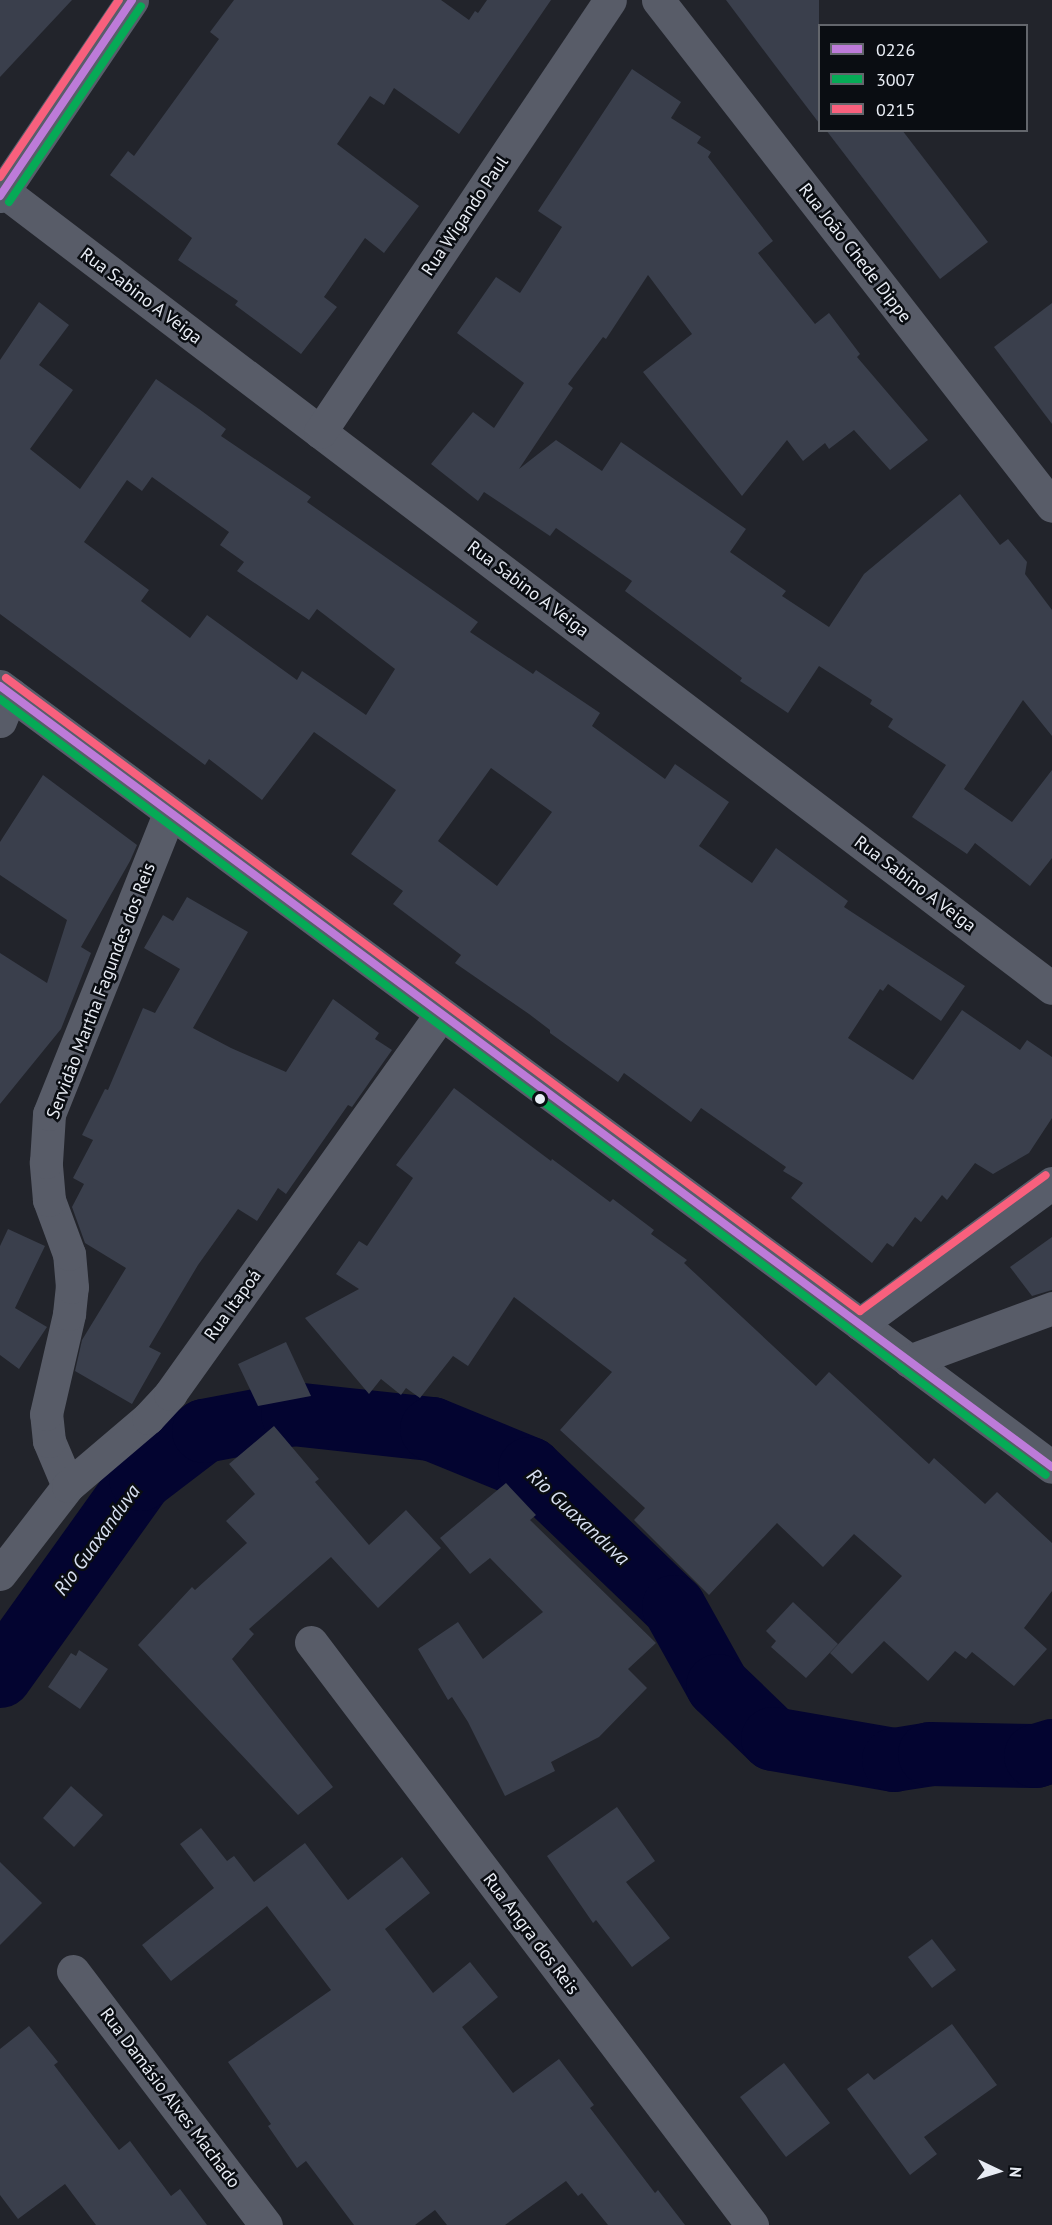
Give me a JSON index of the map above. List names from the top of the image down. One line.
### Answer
{"streets":{"street":["Rua Wigando Paul","Rua João Chede Dippe","Rua Sabino A Veiga","Servidão Martha Fagundes dos Reis","Rua Itapoá","Rua Angra dos Reis","Rua Damásio Alves Machado"]},"crossings":[["Rua Wigando Paul","Rua Sabino A Veiga"],["Servidão Martha Fagundes dos Reis","Rua Itapoá"]],"water":["Rio Guaxanduva"],"lines":["transit line 0226","transit line 0215","transit line 3007"],"legend":["0226","3007","0215"],"north":"right"}
